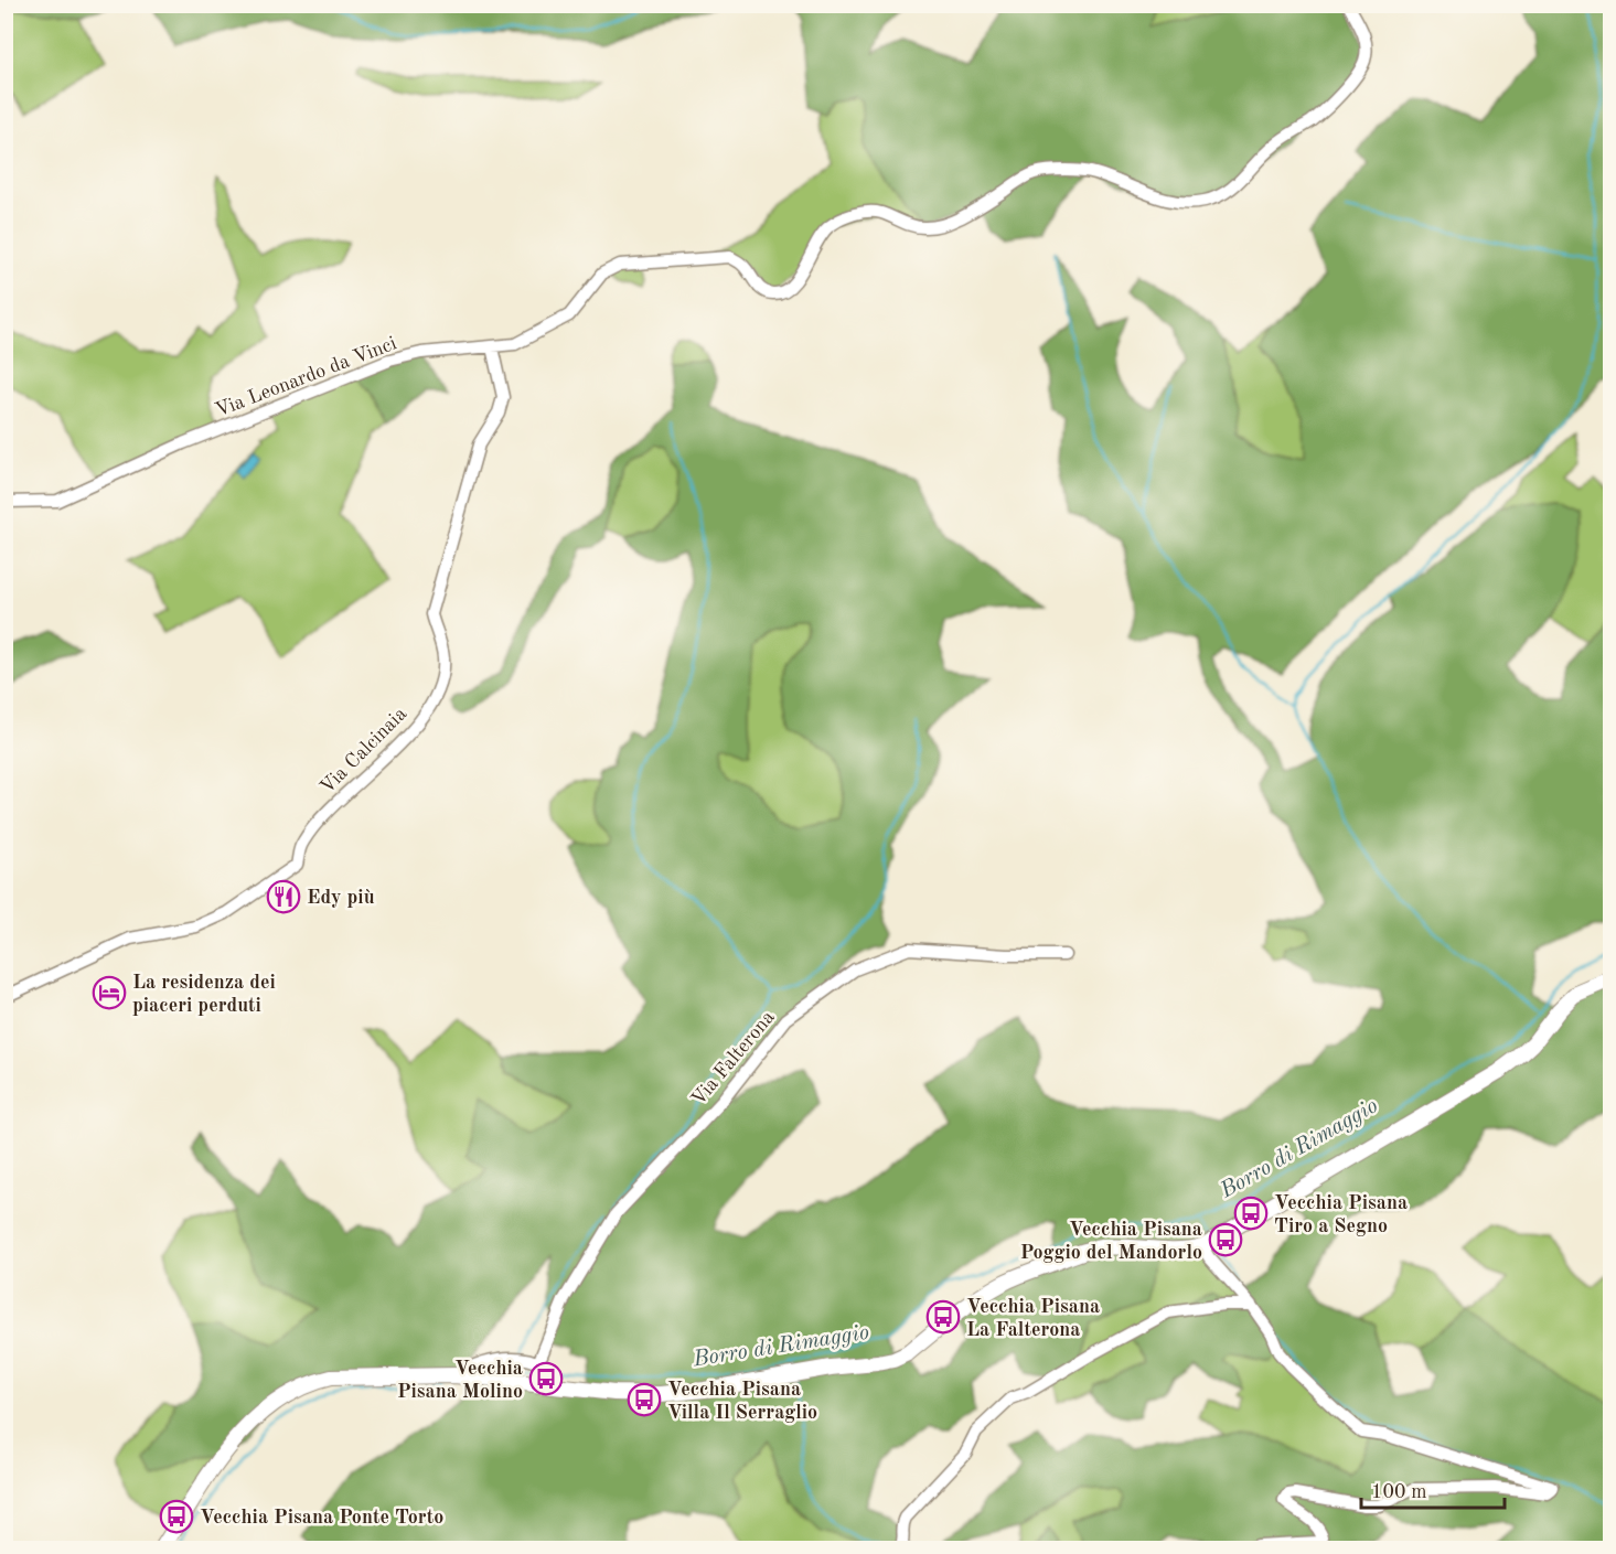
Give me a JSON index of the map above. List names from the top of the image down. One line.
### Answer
{"streets":{"street":["Via Leonardo da Vinci","Via Calcinaia","Via Falterona"]},"crossings":[["Via Leonardo da Vinci","Via Calcinaia"]],"water":["Borro di Rimaggio"],"places":{"restaurant":["Edy più"],"hotel":["La residenza dei piaceri perduti"],"bus stop":["Vecchia Pisana Tiro a Segno","Vecchia Pisana Poggio del Mandorlo","Vecchia Pisana La Falterona","Vecchia Pisana Molino","Vecchia Pisana Villa Il Serraglio","Vecchia Pisana Ponte Torto"]},"scale_bar":"100 m"}
